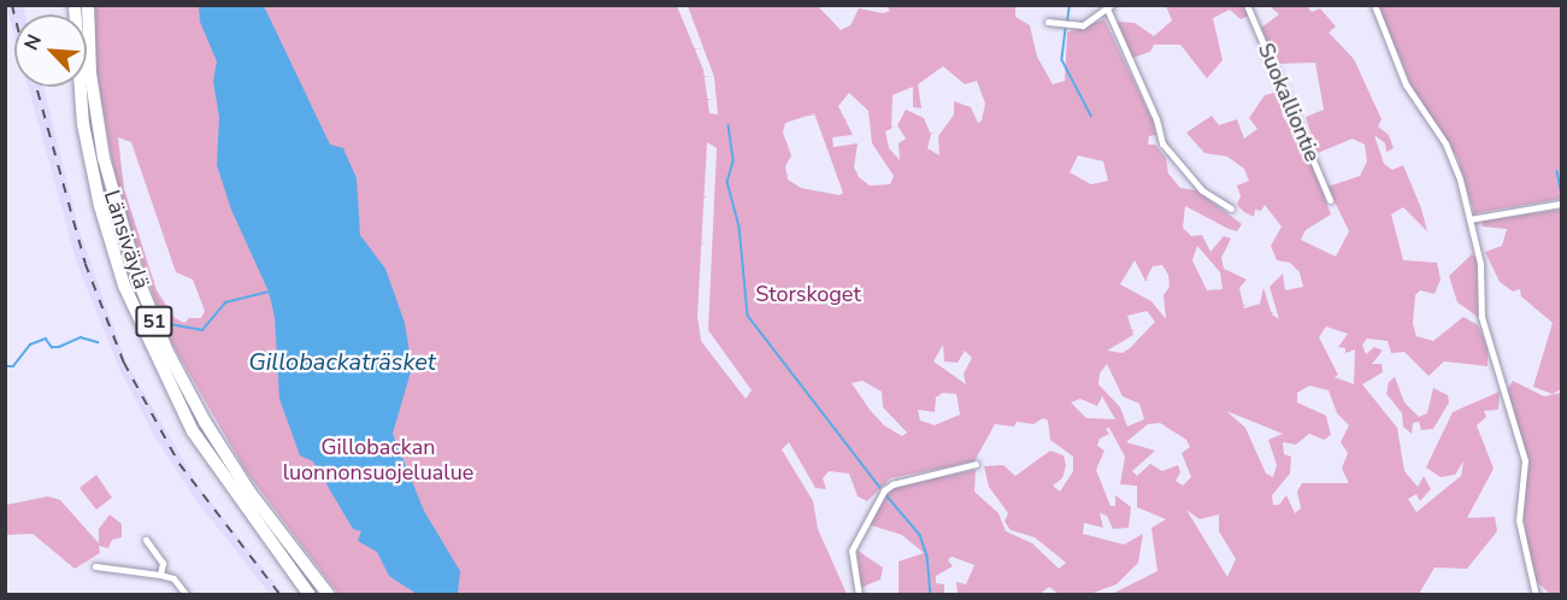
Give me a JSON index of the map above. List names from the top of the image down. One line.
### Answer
{"streets":{"highway":["Länsiväylä","51"],"street":["Suokalliontie"]},"water":["Gillobackaträsket"],"parks":["Storskoget","Gillobackan luonnonsuojelualue"],"north":"top left"}
